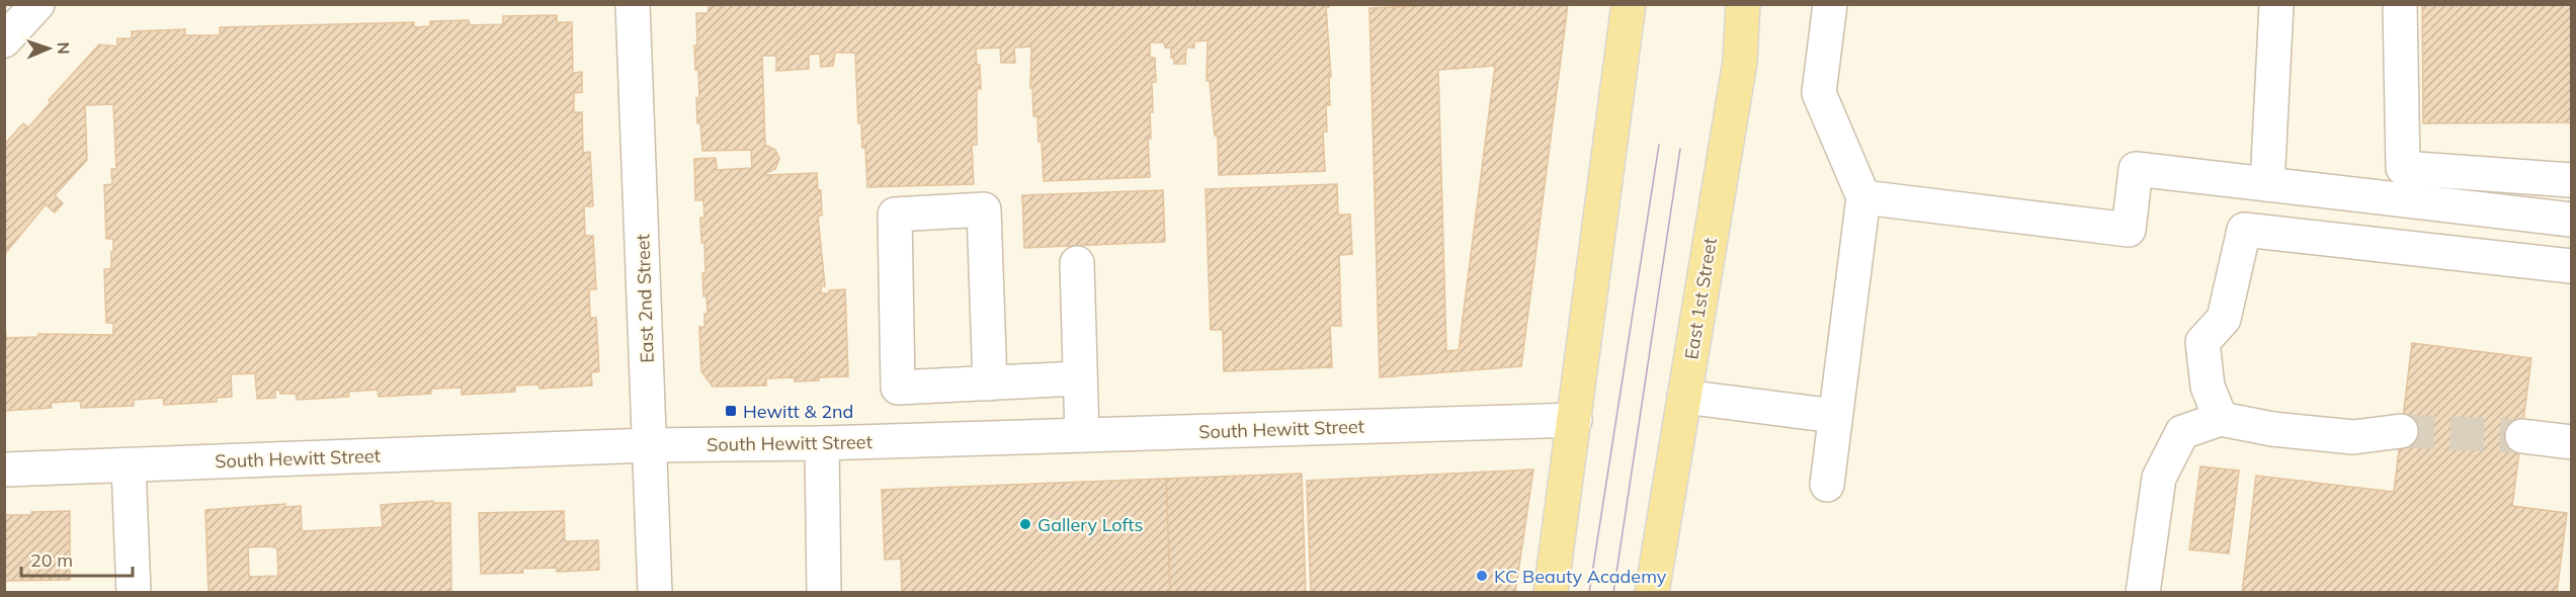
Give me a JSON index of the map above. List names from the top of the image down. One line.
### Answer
{"streets":{"main road":["East 1st Street"],"street":["East 2nd Street","South Hewitt Street"]},"crossings":[["East 2nd Street","South Hewitt Street"]],"places":{"transit":["Hewitt & 2nd"],"other":["Gallery Lofts","KC Beauty Academy"]},"scale_bar":"20 m","north":"right"}
